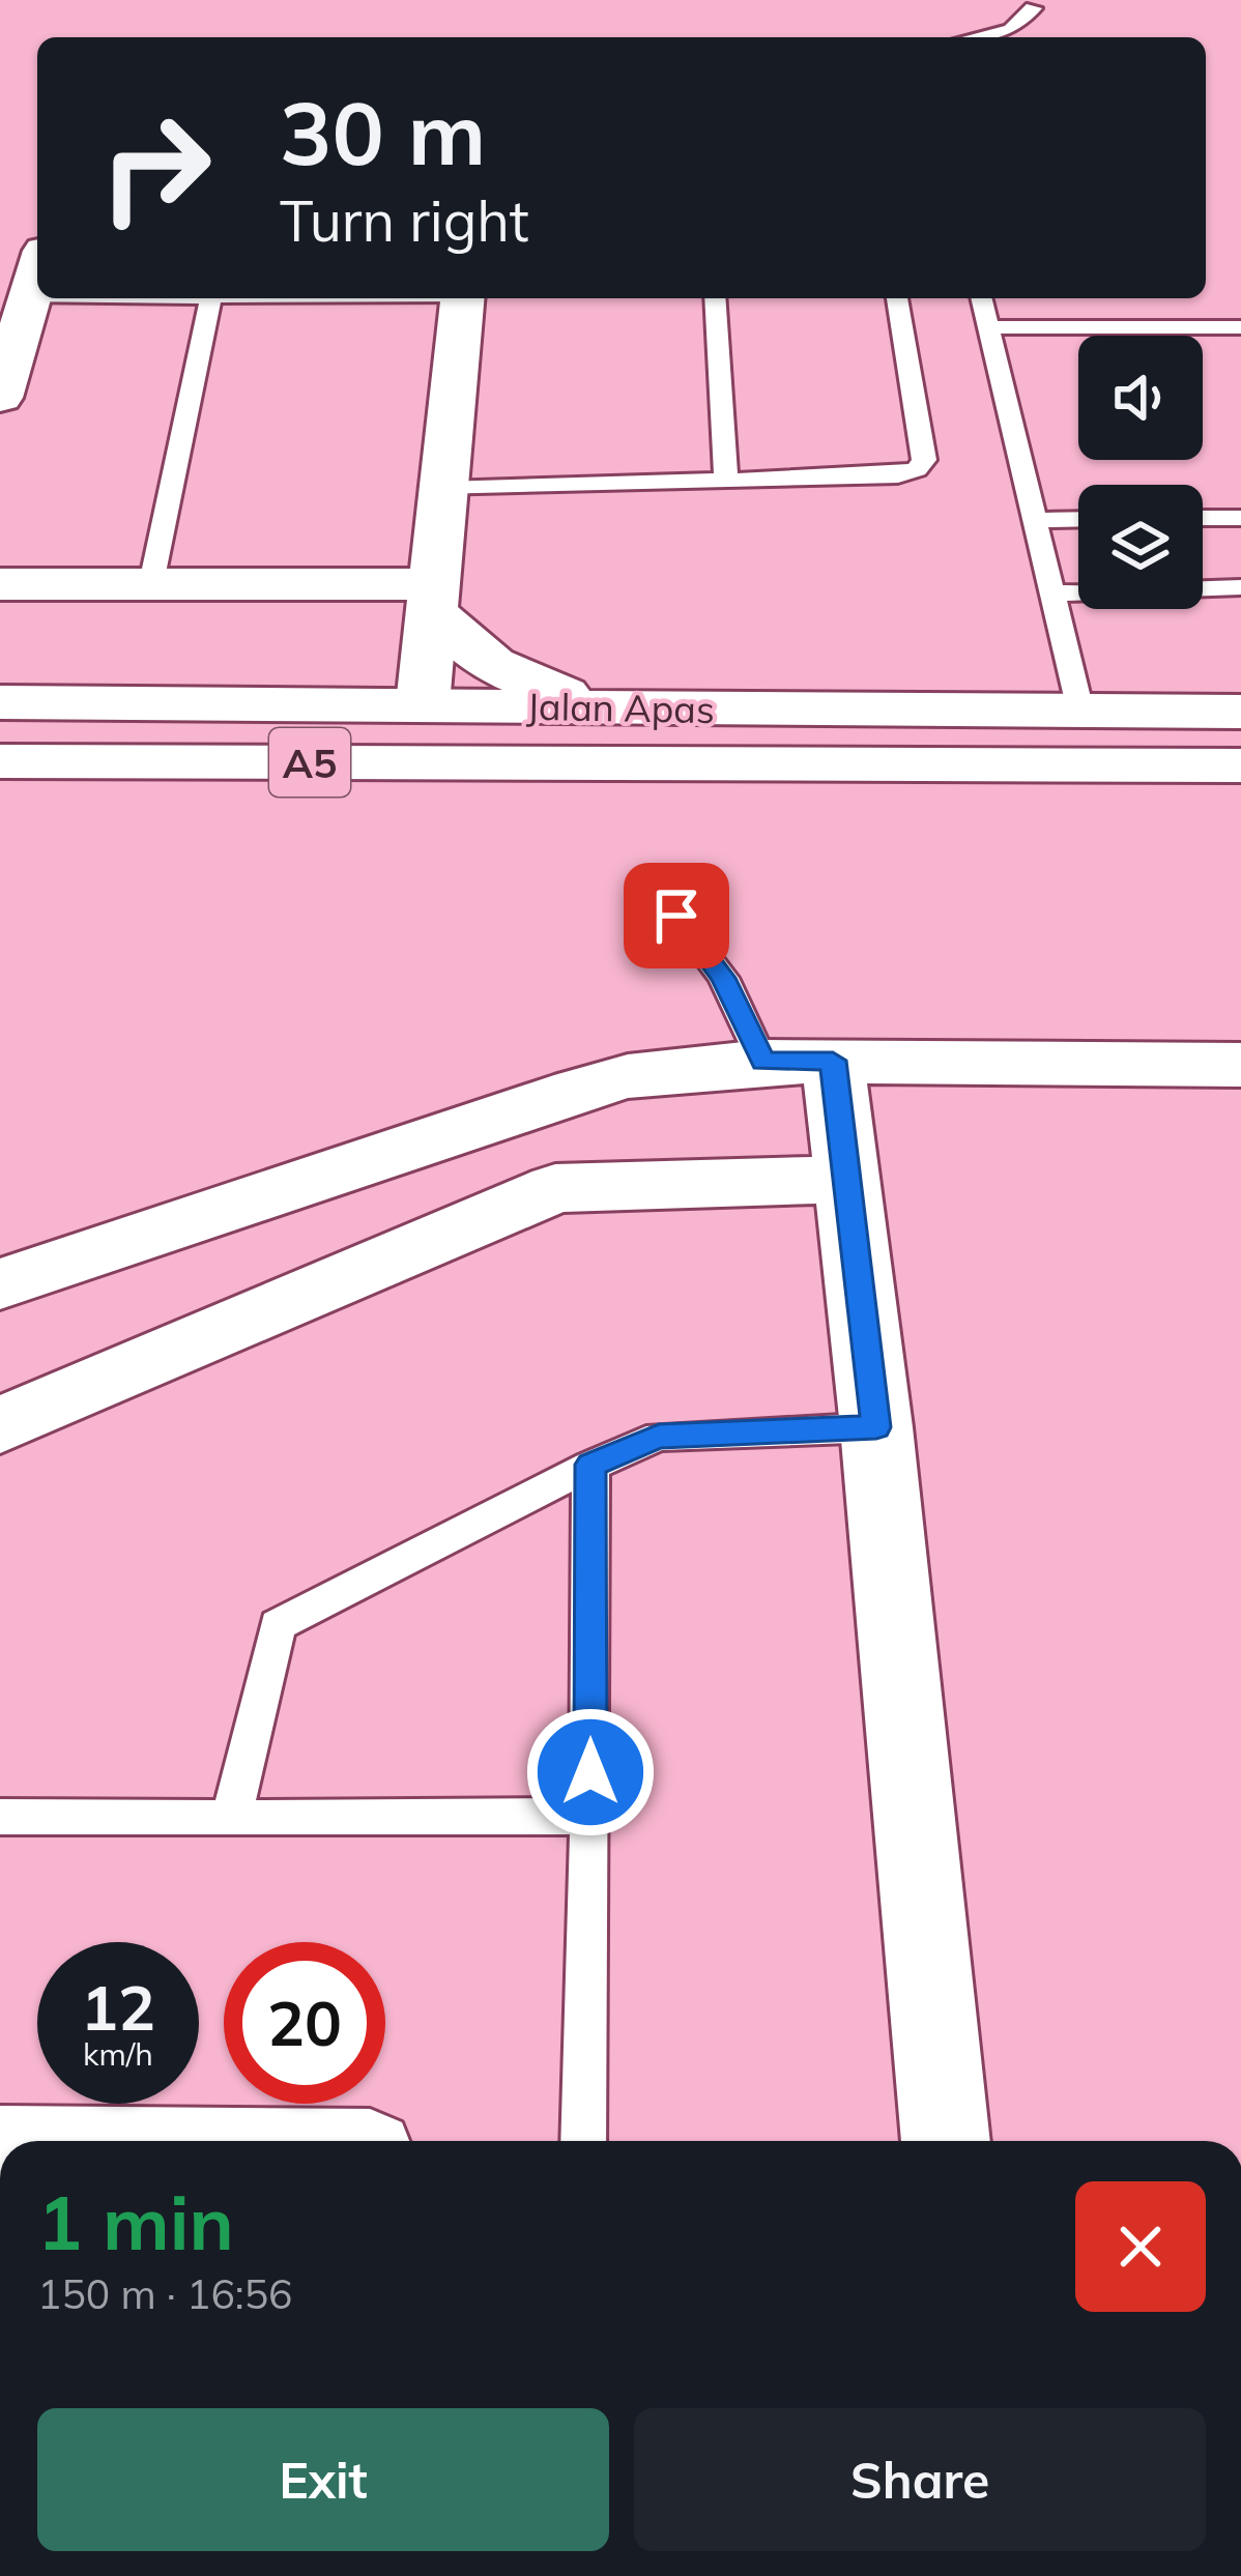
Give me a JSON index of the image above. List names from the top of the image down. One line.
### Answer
{"streets":{"main road":["Jalan Apas","A5"]},"page":{"turn":["30 m","Turn right"],"speed":"12 km/h","limit":"20","heading":["1 min","150 m · 16:56"],"buttons":["Exit","Share"]}}
